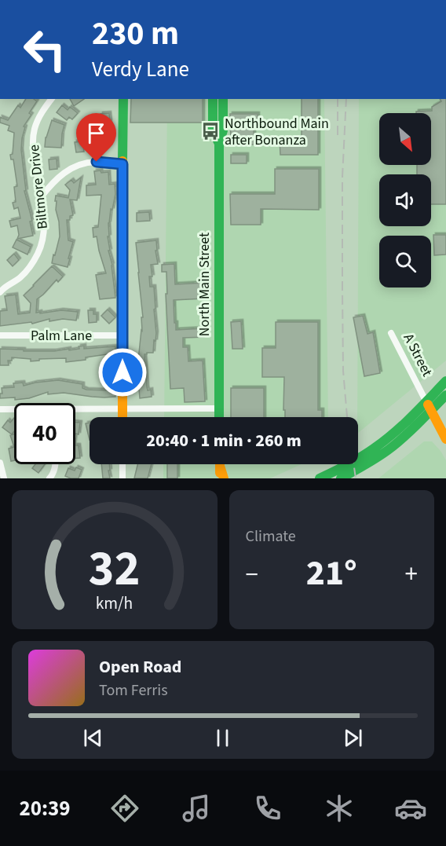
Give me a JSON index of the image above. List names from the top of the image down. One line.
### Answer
{"streets":{"main road":["North Main Street","A Street"],"street":["Biltmore Drive","Palm Lane"]},"places":{"bus stop":["Northbound Main after Bonanza"]},"north":"bottom right","page":{"turn":["230 m","Verdy Lane"],"limit":"40","trip":"20:40 · 1 min · 260 m","tile":"Climate","heat":["−","21°","+"],"song":["Open Road","Tom Ferris"],"tabs":"20:39","gauge":["32","km/h"]}}
